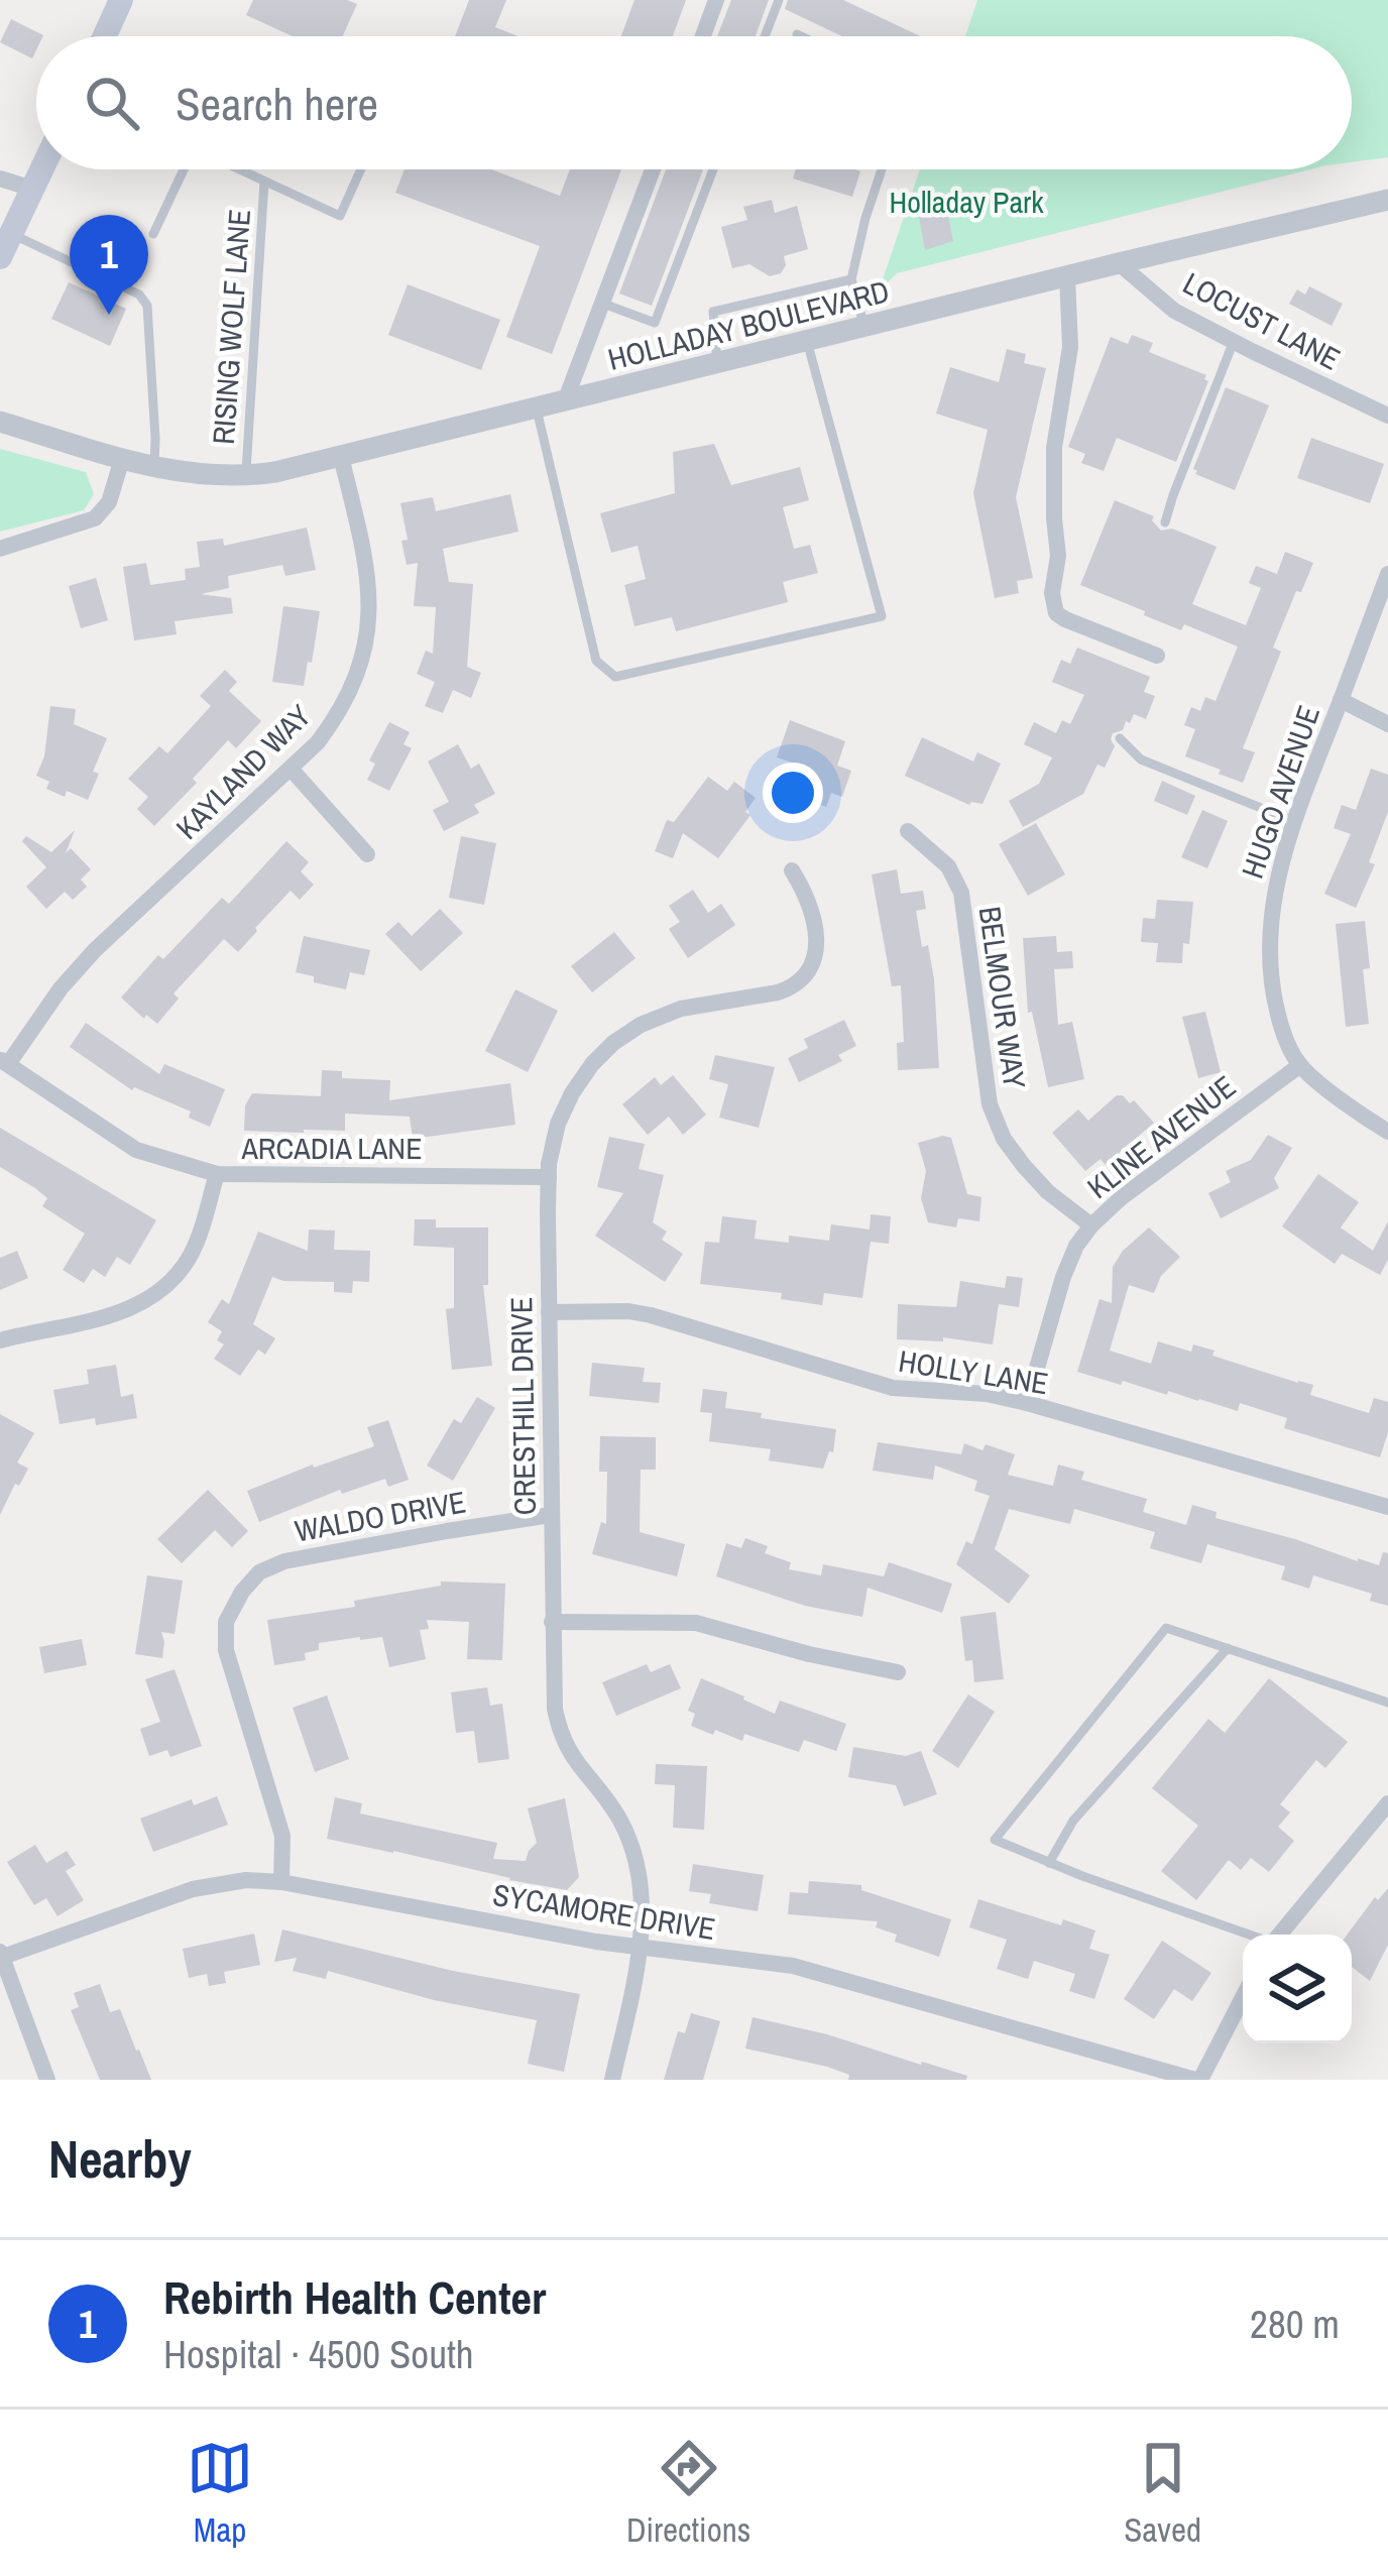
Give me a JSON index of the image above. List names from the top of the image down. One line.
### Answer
{"streets":{"street":["LOCUST LANE","HOLLADAY BOULEVARD","KAYLAND WAY","HUGO AVENUE","BELMOUR WAY","KLINE AVENUE","ARCADIA LANE","HOLLY LANE","CRESTHILL DRIVE","WALDO DRIVE","SYCAMORE DRIVE"],"lane":["RISING WOLF LANE"]},"crossings":[["LOCUST LANE","HOLLADAY BOULEVARD"],["HOLLADAY BOULEVARD","RISING WOLF LANE"],["HOLLADAY BOULEVARD","KAYLAND WAY"],["KAYLAND WAY","ARCADIA LANE"],["HUGO AVENUE","KLINE AVENUE"],["BELMOUR WAY","KLINE AVENUE"],["KLINE AVENUE","HOLLY LANE"],["ARCADIA LANE","CRESTHILL DRIVE"],["HOLLY LANE","CRESTHILL DRIVE"],["CRESTHILL DRIVE","WALDO DRIVE"],["CRESTHILL DRIVE","SYCAMORE DRIVE"],["WALDO DRIVE","SYCAMORE DRIVE"]],"parks":["Holladay Park"],"page":{"search":"Search here","pins":"1","heading":"Nearby","list":[{"mark":"1","name":"Rebirth Health Center","note":"Hospital · 4500 South","value":"280 m"}],"nav":["Map","Directions","Saved"]}}
